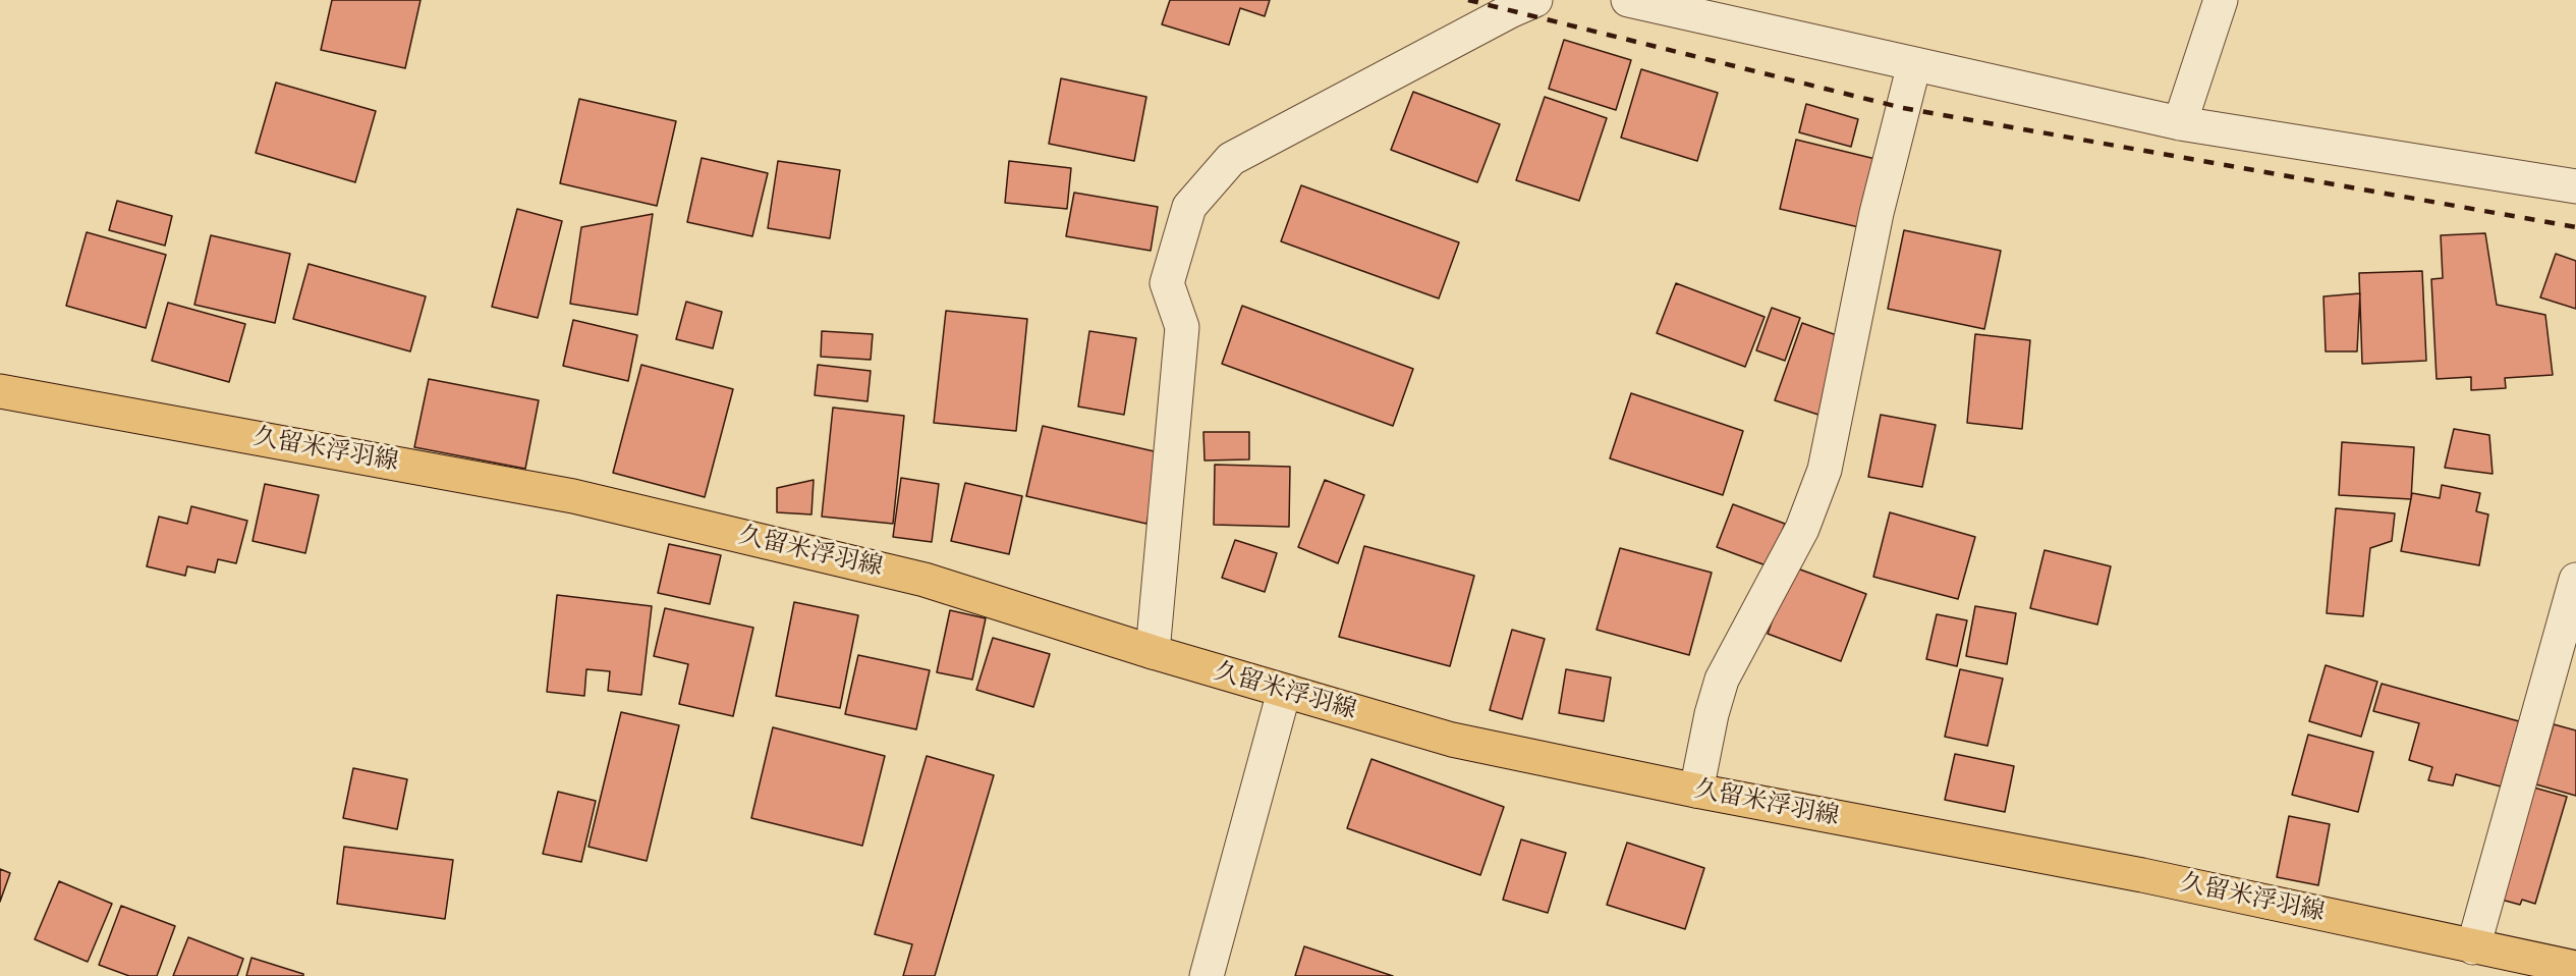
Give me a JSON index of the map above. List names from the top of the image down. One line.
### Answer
{"streets":{"main road":["久留米浮羽線"]}}
